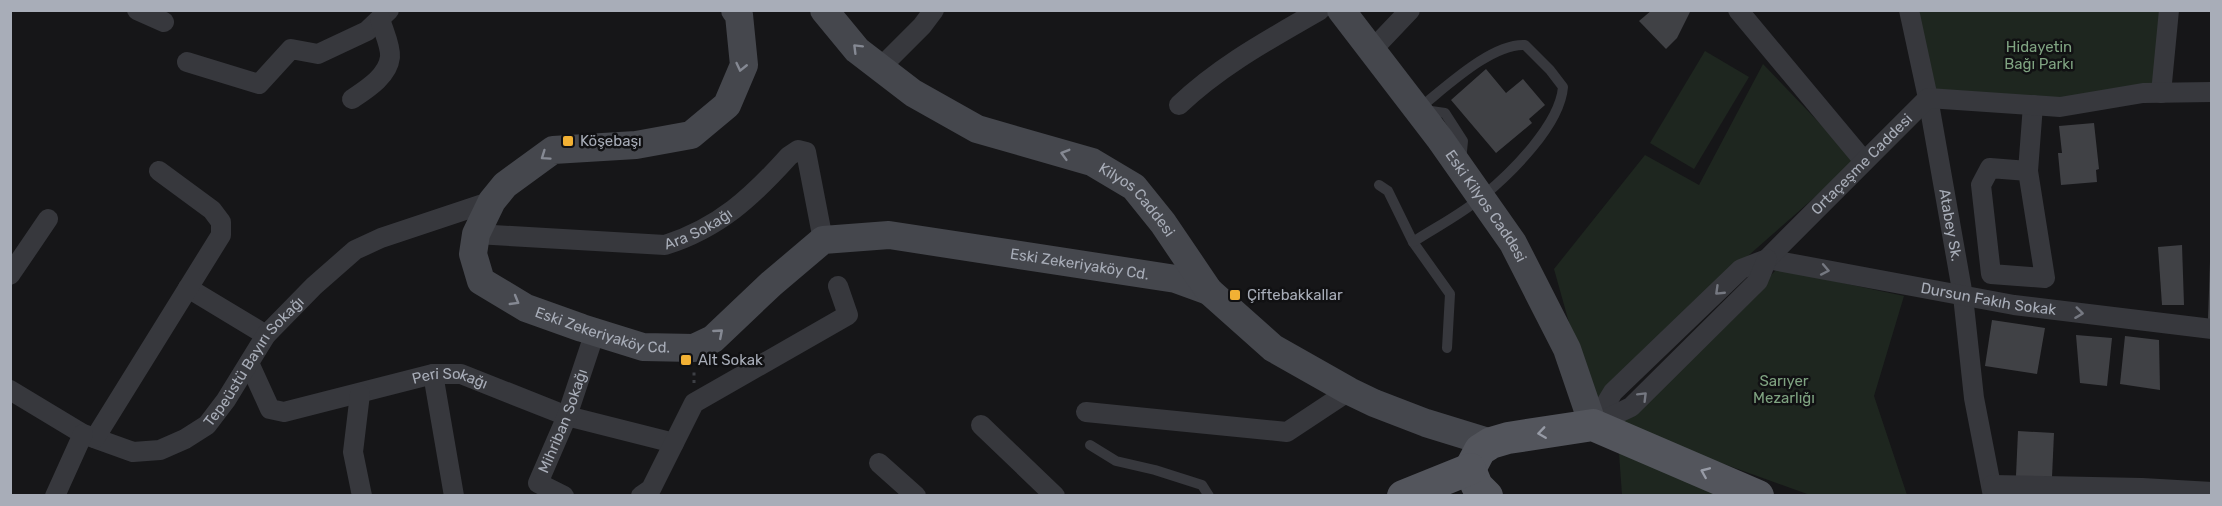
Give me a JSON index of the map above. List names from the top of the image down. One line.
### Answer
{"streets":{"street":["Ortaçeşme Caddesi","Kilyos Caddesi","Eski Kilyos Caddesi","Ara Sokağı","Atabey Sk.","Eski Zekeriyaköy Cd.","Dursun Fakıh Sokak","Tepeüstü Bayırı Sokağı","Peri Sokağı","Mihriban Sokağı"]},"crossings":[["Ortaçeşme Caddesi","Eski Kilyos Caddesi"],["Ortaçeşme Caddesi","Atabey Sk."],["Ortaçeşme Caddesi","Dursun Fakıh Sokak"],["Kilyos Caddesi","Eski Zekeriyaköy Cd."],["Ara Sokağı","Eski Zekeriyaköy Cd."],["Atabey Sk.","Dursun Fakıh Sokak"],["Eski Zekeriyaköy Cd.","Tepeüstü Bayırı Sokağı"],["Eski Zekeriyaköy Cd.","Mihriban Sokağı"],["Tepeüstü Bayırı Sokağı","Peri Sokağı"],["Peri Sokağı","Mihriban Sokağı"]],"one_way":["Kilyos Caddesi","Dursun Fakıh Sokak"],"parks":["Hidayetin Bağı Parkı","Sarıyer Mezarlığı"],"places":{"transit":["Köşebaşı","Çiftebakkallar","Alt Sokak"]}}
